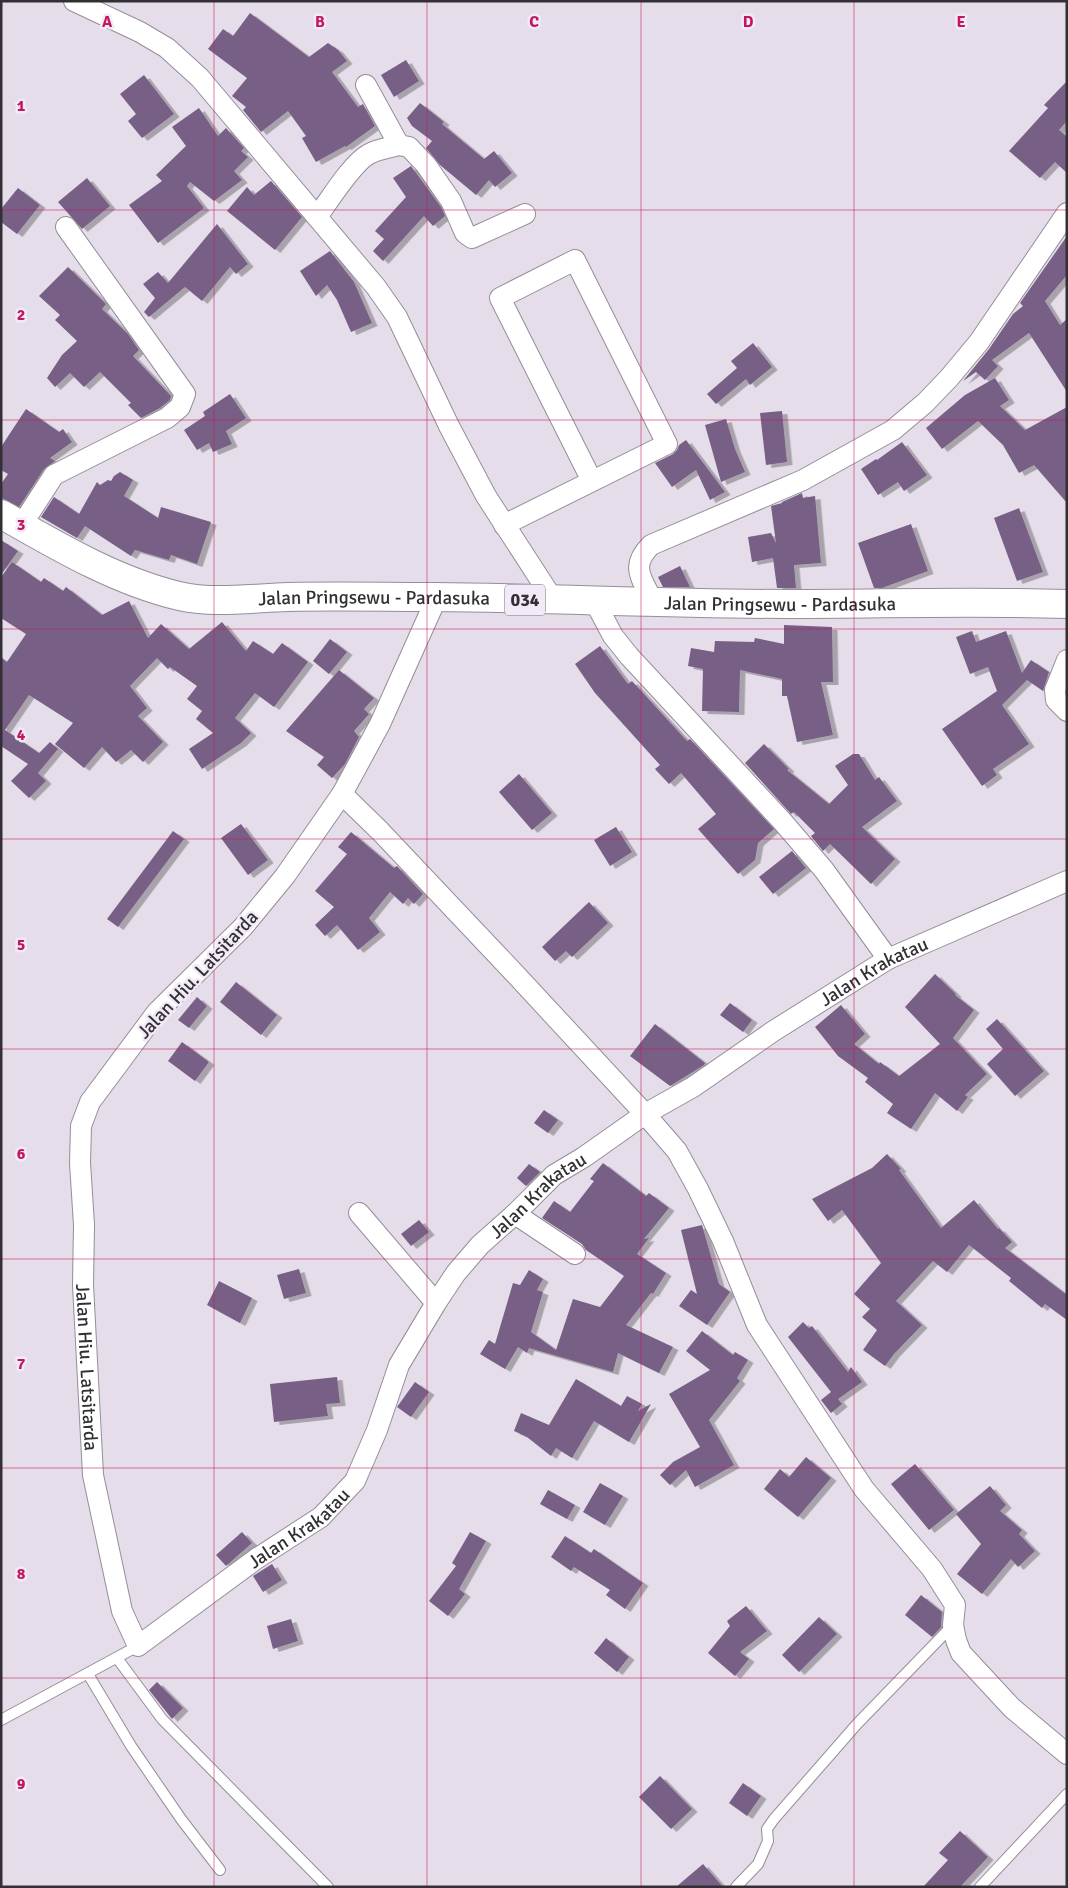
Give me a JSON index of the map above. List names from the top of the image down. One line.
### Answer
{"streets":{"main road":["Jalan Pringsewu - Pardasuka","034"],"street":["Jalan Krakatau","Jalan Hiu. Latsitarda"]},"crossings":[["Jalan Pringsewu - Pardasuka","Jalan Hiu. Latsitarda"],["Jalan Krakatau","Jalan Hiu. Latsitarda"]],"grid":{"columns":["A","B","C","D","E"],"rows":["1","2","3","4","5","6","7","8","9"]}}
